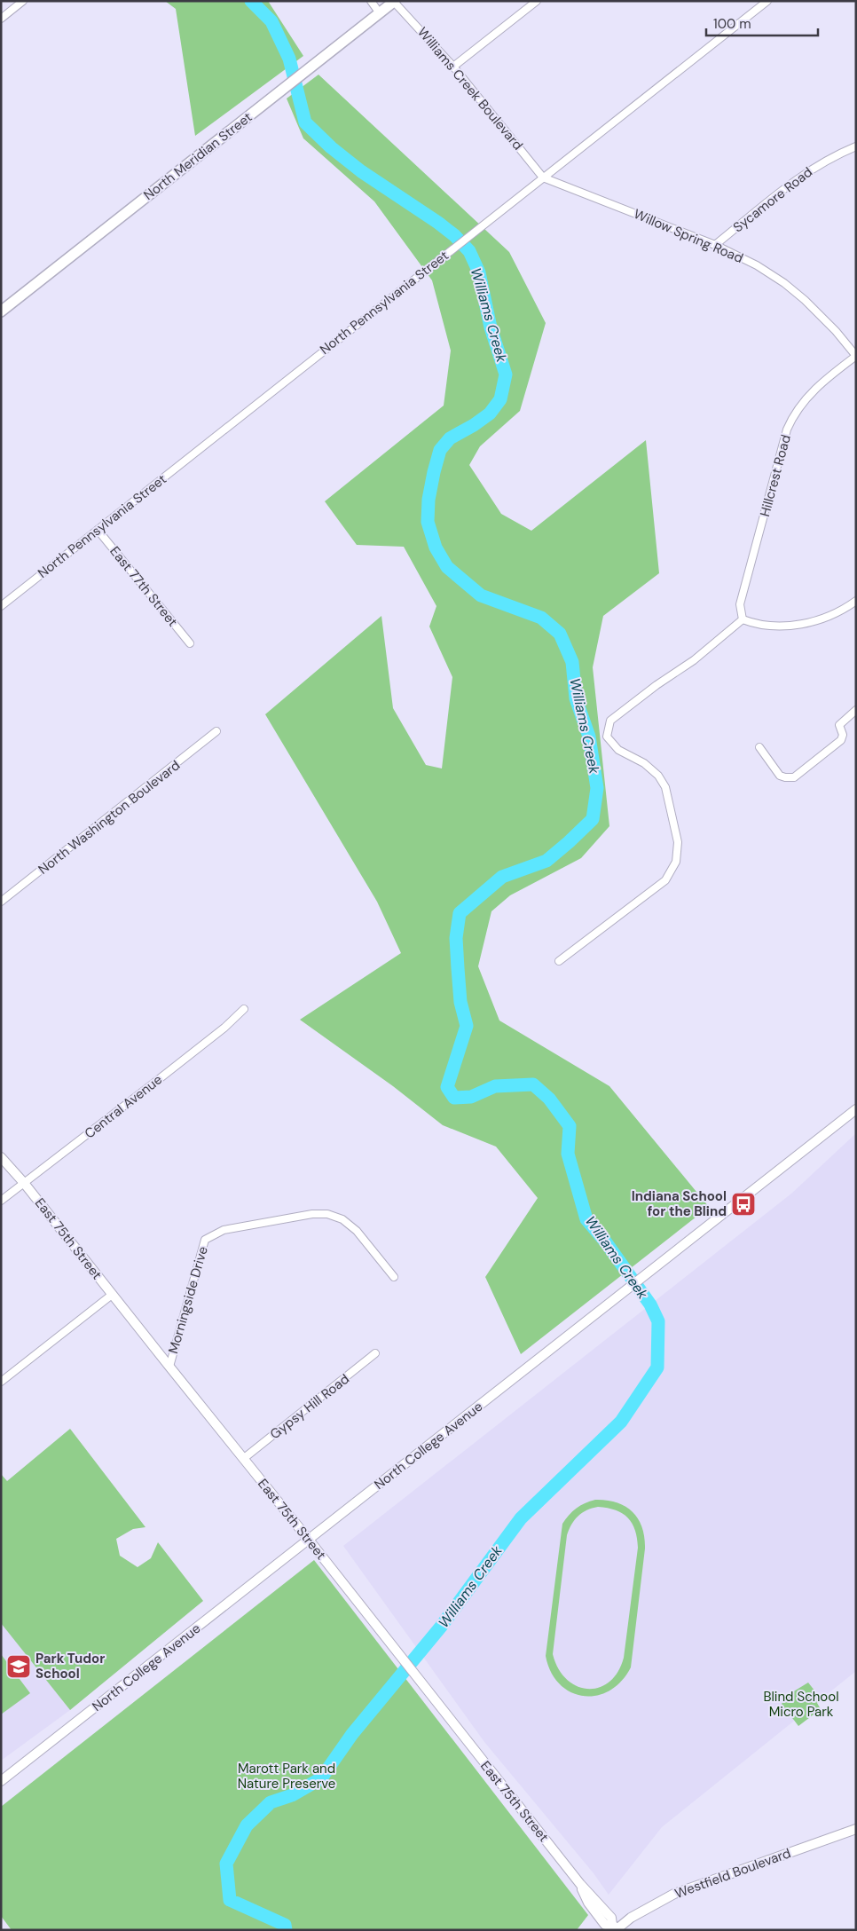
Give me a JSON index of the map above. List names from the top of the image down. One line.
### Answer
{"streets":{"main road":["North Meridian Street"],"street":["Williams Creek Boulevard","Sycamore Road","Willow Spring Road","North Pennsylvania Street","Hillcrest Road","East 77th Street","North Washington Boulevard","Central Avenue","East 75th Street","Morningside Drive","Gypsy Hill Road","North College Avenue","Westfield Boulevard"]},"crossings":[["Williams Creek Boulevard","North Meridian Street"],["Williams Creek Boulevard","Willow Spring Road"],["Williams Creek Boulevard","North Pennsylvania Street"],["Sycamore Road","Willow Spring Road"],["Willow Spring Road","North Pennsylvania Street"],["Willow Spring Road","Hillcrest Road"],["North Pennsylvania Street","East 77th Street"],["Central Avenue","East 75th Street"],["East 75th Street","Morningside Drive"],["East 75th Street","Gypsy Hill Road"],["East 75th Street","North College Avenue"],["East 75th Street","Westfield Boulevard"]],"water":["Williams Creek"],"parks":["Blind School Micro Park","Marott Park and Nature Preserve"],"places":{"bus stop":["Indiana School for the Blind"],"school or university":["Park Tudor School"]},"scale_bar":"100 m"}
